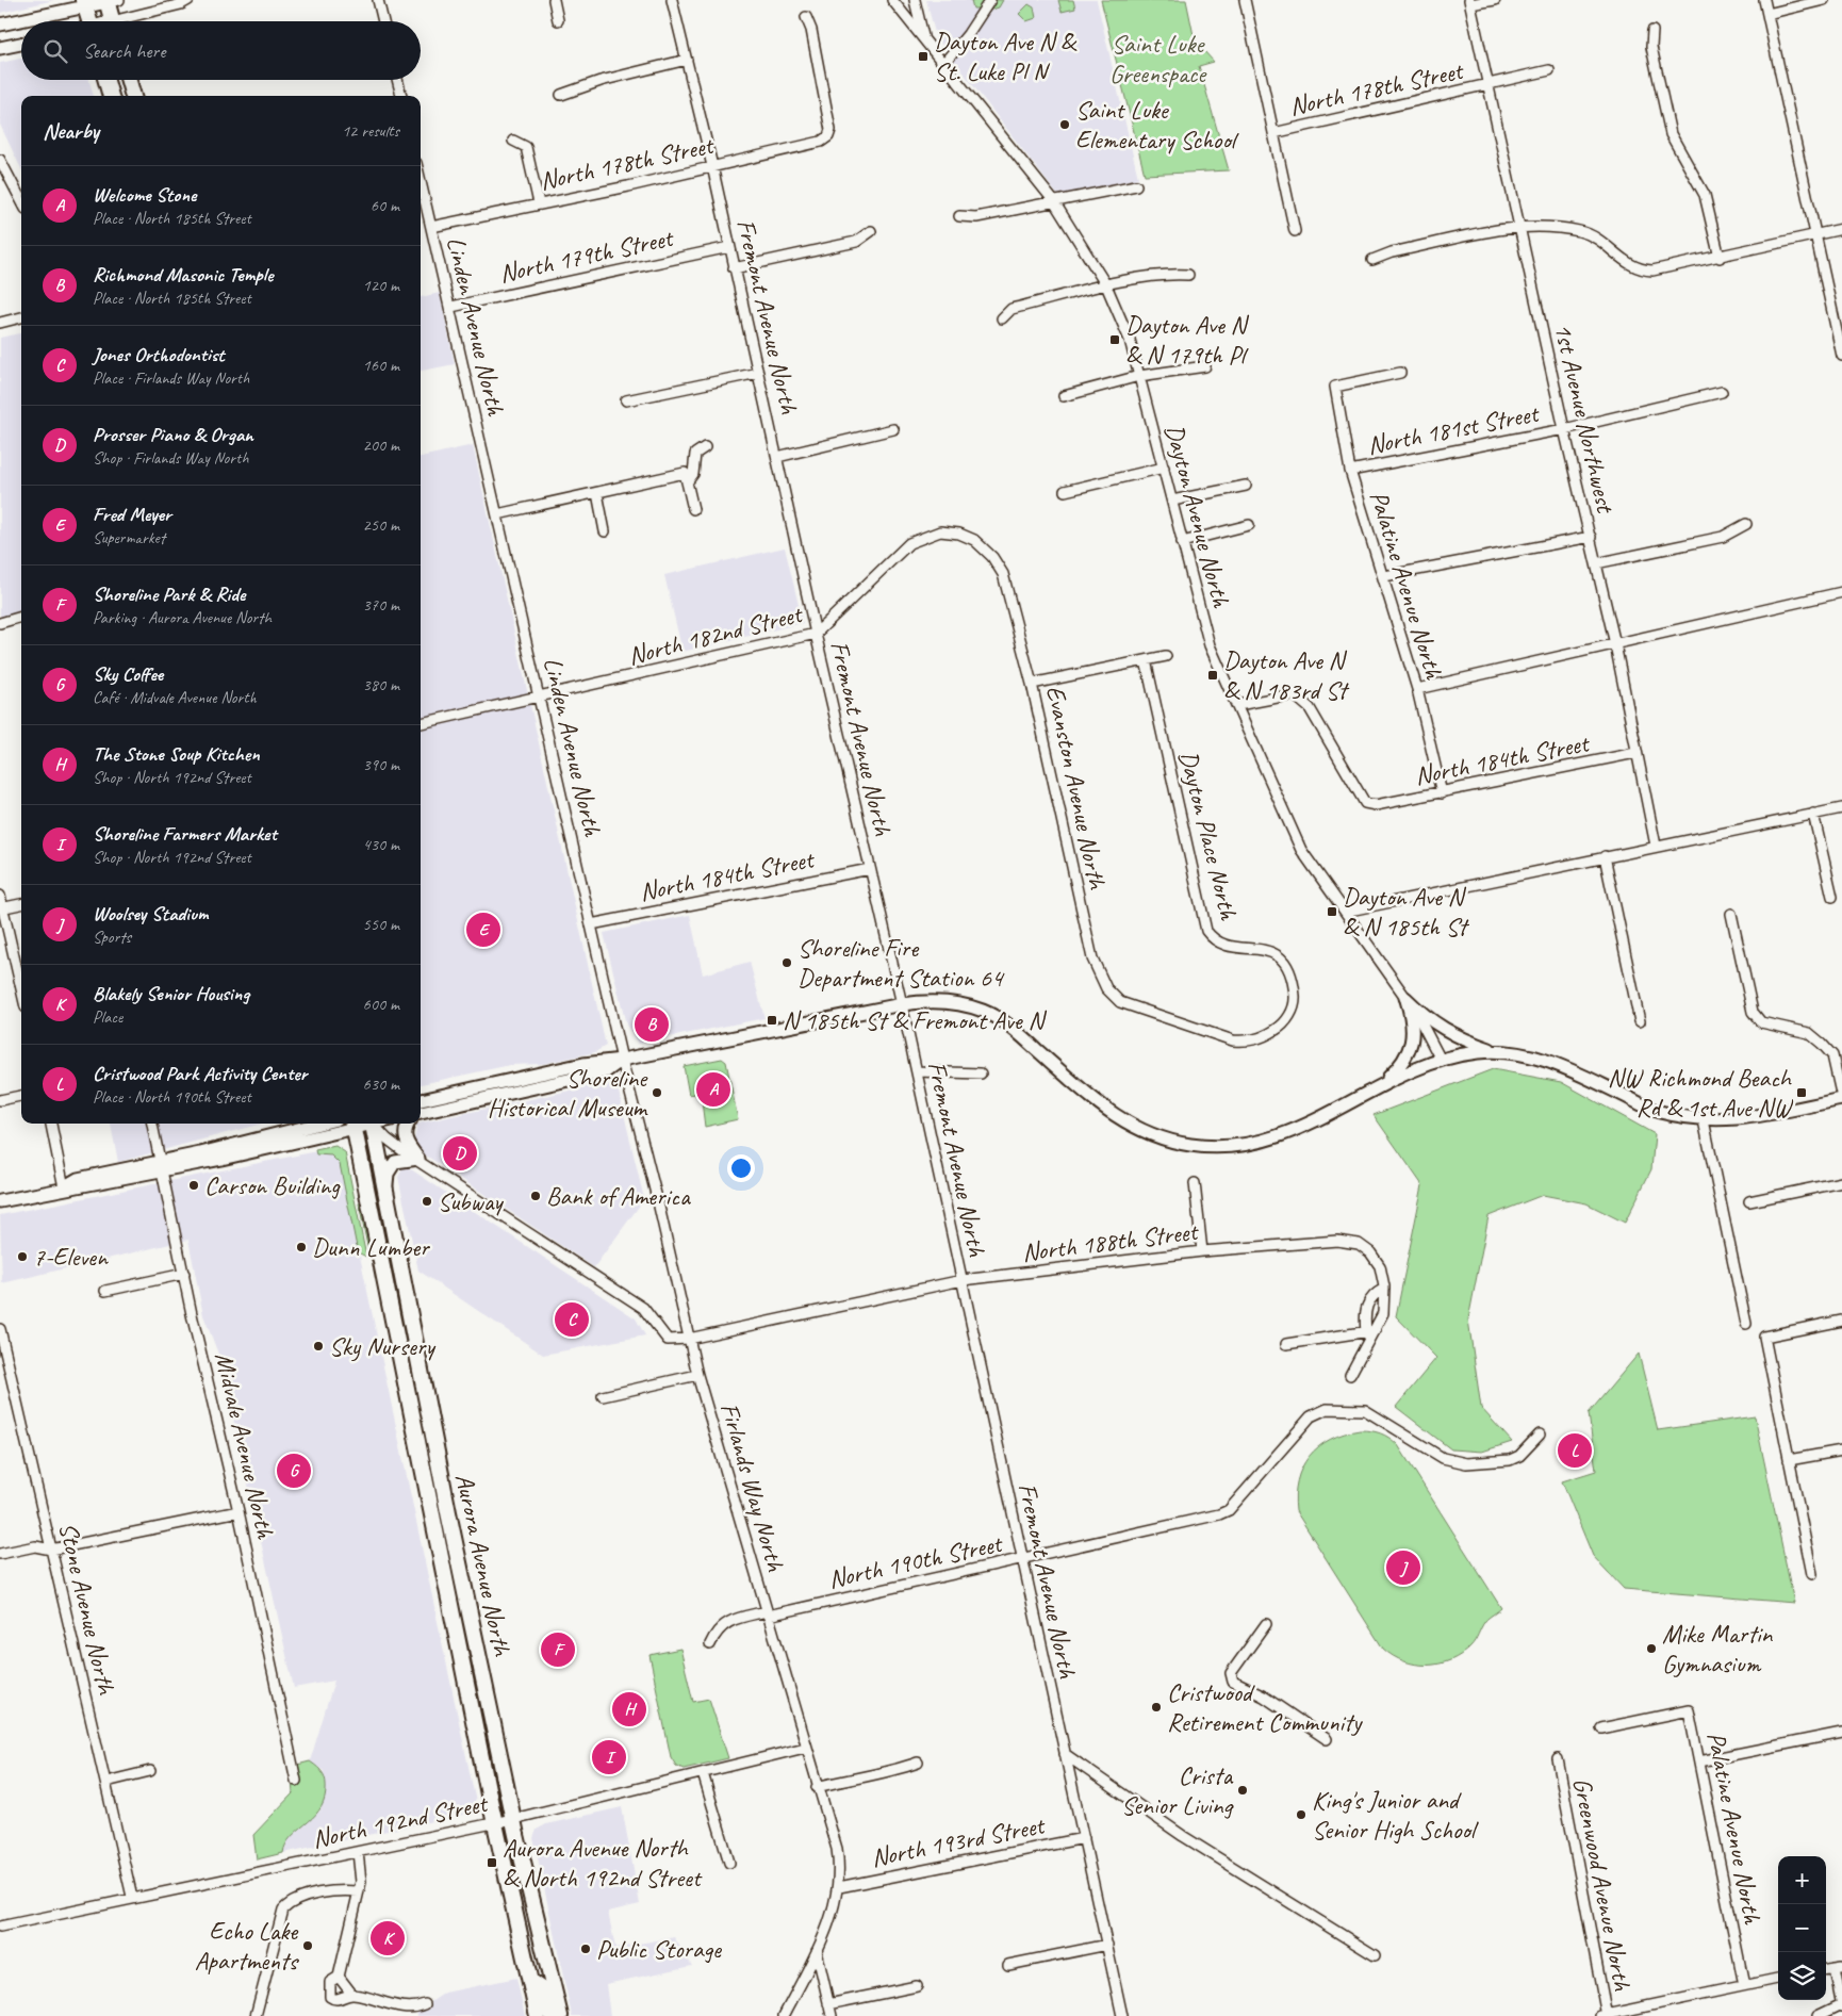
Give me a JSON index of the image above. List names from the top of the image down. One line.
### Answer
{"streets":{"highway":["Aurora Avenue North"],"street":["North 178th Street","North 179th Street","Fremont Avenue North","Linden Avenue North","1st Avenue Northwest","North 181st Street","Dayton Avenue North","Palatine Avenue North","North 182nd Street","North 184th Street","Evanston Avenue North","Dayton Place North","North 188th Street","Midvale Avenue North","Firlands Way North","North 190th Street","Stone Avenue North","North 192nd Street","North 193rd Street","Greenwood Avenue North"]},"crossings":[["North 178th Street","Fremont Avenue North"],["North 178th Street","Linden Avenue North"],["North 178th Street","1st Avenue Northwest"],["North 179th Street","Fremont Avenue North"],["North 179th Street","Linden Avenue North"],["Fremont Avenue North","North 182nd Street"],["Fremont Avenue North","North 184th Street"],["Fremont Avenue North","North 188th Street"],["Fremont Avenue North","North 190th Street"],["Fremont Avenue North","North 193rd Street"],["Linden Avenue North","North 182nd Street"],["Linden Avenue North","North 184th Street"],["Linden Avenue North","North 188th Street"],["Linden Avenue North","Firlands Way North"],["1st Avenue Northwest","North 181st Street"],["1st Avenue Northwest","North 184th Street"],["North 181st Street","Palatine Avenue North"],["Dayton Avenue North","North 184th Street"],["Palatine Avenue North","North 184th Street"],["North 182nd Street","Evanston Avenue North"],["Evanston Avenue North","Dayton Place North"],["North 188th Street","Firlands Way North"],["Firlands Way North","North 190th Street"],["Firlands Way North","North 192nd Street"],["Firlands Way North","North 193rd Street"],["Aurora Avenue North","North 192nd Street"],["Stone Avenue North","North 192nd Street"]],"parks":["Saint Luke Greenspace"],"places":{"transit":["Dayton Ave N & St. Luke Pl N","Dayton Ave N & N 179th Pl","Dayton Ave N & N 183rd St","Dayton Ave N & N 185th St","N 185th St & Fremont Ave N","NW Richmond Beach Rd & 1st Ave NW","Aurora Avenue North & North 192nd Street"],"other":["Saint Luke Elementary School","Shoreline Fire Department Station 64","Shoreline Historical Museum","Carson Building","Bank of America","Subway","Dunn Lumber","7-Eleven","Sky Nursery","Mike Martin Gymnasium","Cristwood Retirement Community","Crista Senior Living","King's Junior and Senior High School","Echo Lake Apartments","Public Storage"]},"page":{"search":"Search here","heading":["Nearby","12 results"],"list":[{"mark":"A","name":"Welcome Stone","note":"Place · North 185th Street","value":"60 m"},{"mark":"B","name":"Richmond Masonic Temple","note":"Place · North 185th Street","value":"120 m"},{"mark":"C","name":"Jones Orthodontist","note":"Place · Firlands Way North","value":"160 m"},{"mark":"D","name":"Prosser Piano & Organ","note":"Shop · Firlands Way North","value":"200 m"},{"mark":"E","name":"Fred Meyer","note":"Supermarket","value":"250 m"},{"mark":"F","name":"Shoreline Park & Ride","note":"Parking · Aurora Avenue North","value":"370 m"},{"mark":"G","name":"Sky Coffee","note":"Café · Midvale Avenue North","value":"380 m"},{"mark":"H","name":"The Stone Soup Kitchen","note":"Shop · North 192nd Street","value":"390 m"},{"mark":"I","name":"Shoreline Farmers Market","note":"Shop · North 192nd Street","value":"430 m"},{"mark":"J","name":"Woolsey Stadium","note":"Sports","value":"550 m"},{"mark":"K","name":"Blakely Senior Housing","note":"Place","value":"600 m"},{"mark":"L","name":"Cristwood Park Activity Center","note":"Place · North 190th Street","value":"630 m"}],"pins":["E","B","A","D","C","L","G","J","F","H","I","K"],"map_buttons":["+","−"]}}
